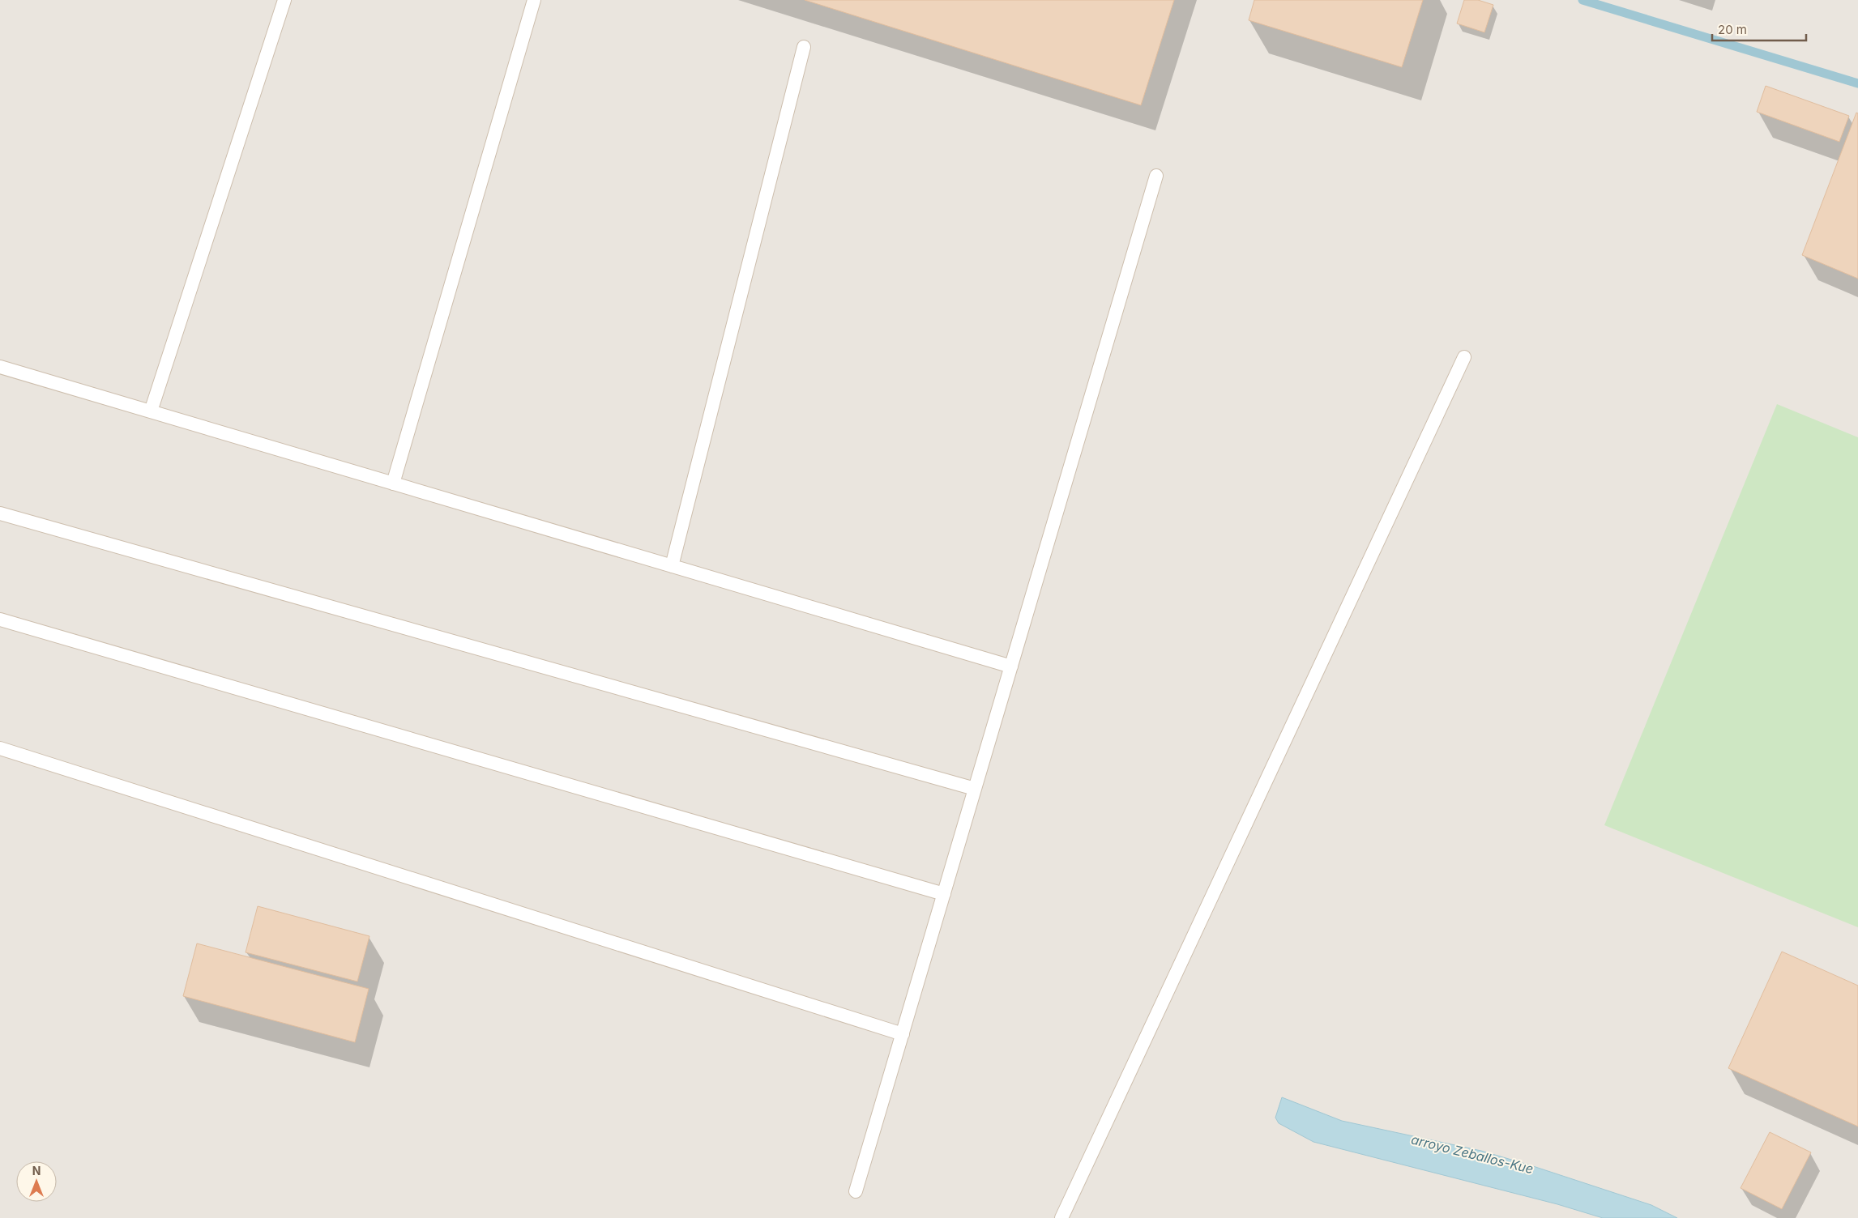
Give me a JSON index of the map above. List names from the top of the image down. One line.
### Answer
{"water":["arroyo Zeballos-Kue"],"scale_bar":"20 m","north":"top"}
